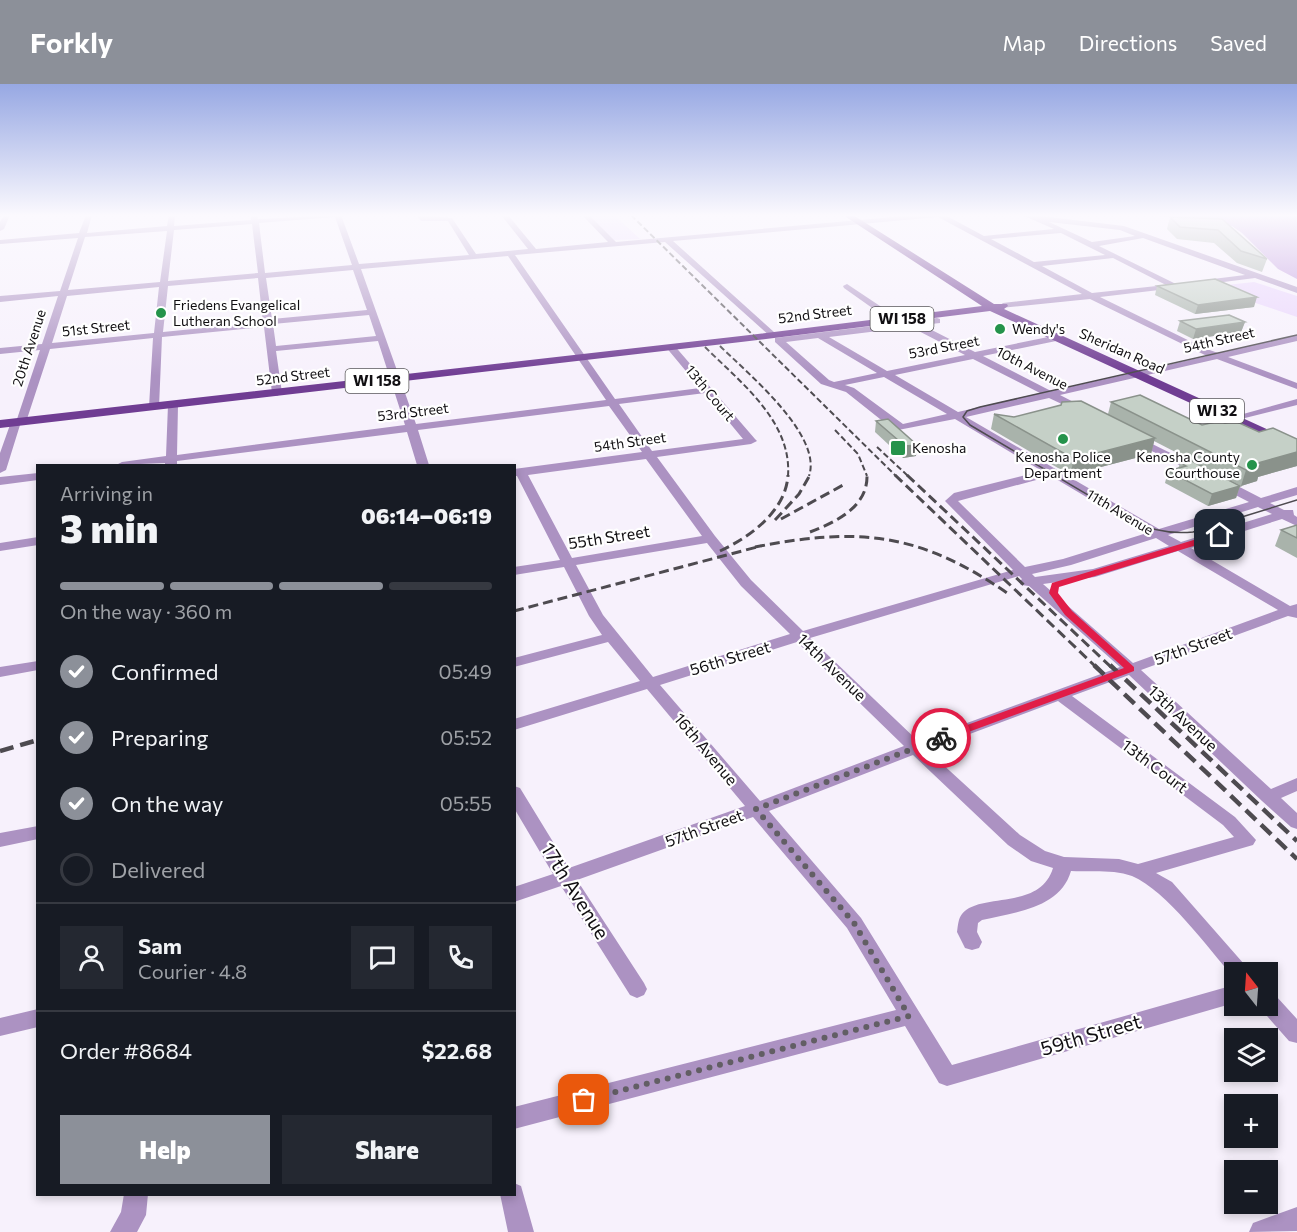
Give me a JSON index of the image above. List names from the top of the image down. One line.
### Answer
{"streets":{"main road":["52nd Street","WI 158","Sheridan Road","WI 32"],"street":["51st Street","54th Street","53rd Street","20th Avenue","10th Avenue","13th Court","11th Avenue","55th Street","57th Street","56th Street","14th Avenue","13th Avenue","16th Avenue","17th Avenue","59th Street"]},"crossings":[["52nd Street","20th Avenue"],["52nd Street","Sheridan Road"],["52nd Street","13th Court"],["52nd Street","14th Avenue"],["51st Street","20th Avenue"],["54th Street","53rd Street"],["54th Street","Sheridan Road"],["54th Street","10th Avenue"],["54th Street","13th Court"],["54th Street","11th Avenue"],["54th Street","14th Avenue"],["54th Street","16th Avenue"],["53rd Street","Sheridan Road"],["53rd Street","10th Avenue"],["53rd Street","13th Court"],["53rd Street","11th Avenue"],["53rd Street","14th Avenue"],["13th Court","57th Street"],["13th Court","14th Avenue"],["11th Avenue","57th Street"],["11th Avenue","56th Street"],["11th Avenue","13th Avenue"],["55th Street","14th Avenue"],["55th Street","16th Avenue"],["57th Street","14th Avenue"],["57th Street","13th Avenue"],["57th Street","16th Avenue"],["57th Street","17th Avenue"],["56th Street","14th Avenue"],["56th Street","13th Avenue"],["56th Street","16th Avenue"],["16th Avenue","59th Street"]],"places":{"other":["Friedens Evangelical Lutheran School","Wendy's","Kenosha Police Department","Kenosha County Courthouse"],"transit":["Kenosha"]},"north":"top","page":{"header":"Forkly","nav":["Map","Directions","Saved"],"heading":["3 min","Arriving in","06:14–06:19"],"panel":["Sam","Courier · 4.8","Order #8684","$22.68"],"bar":"On the way · 360 m","list":[["Confirmed","05:49"],["Preparing","05:52"],["On the way","05:55"],"Delivered"],"map_buttons":["+","−"],"buttons":["Help","Share"]}}
